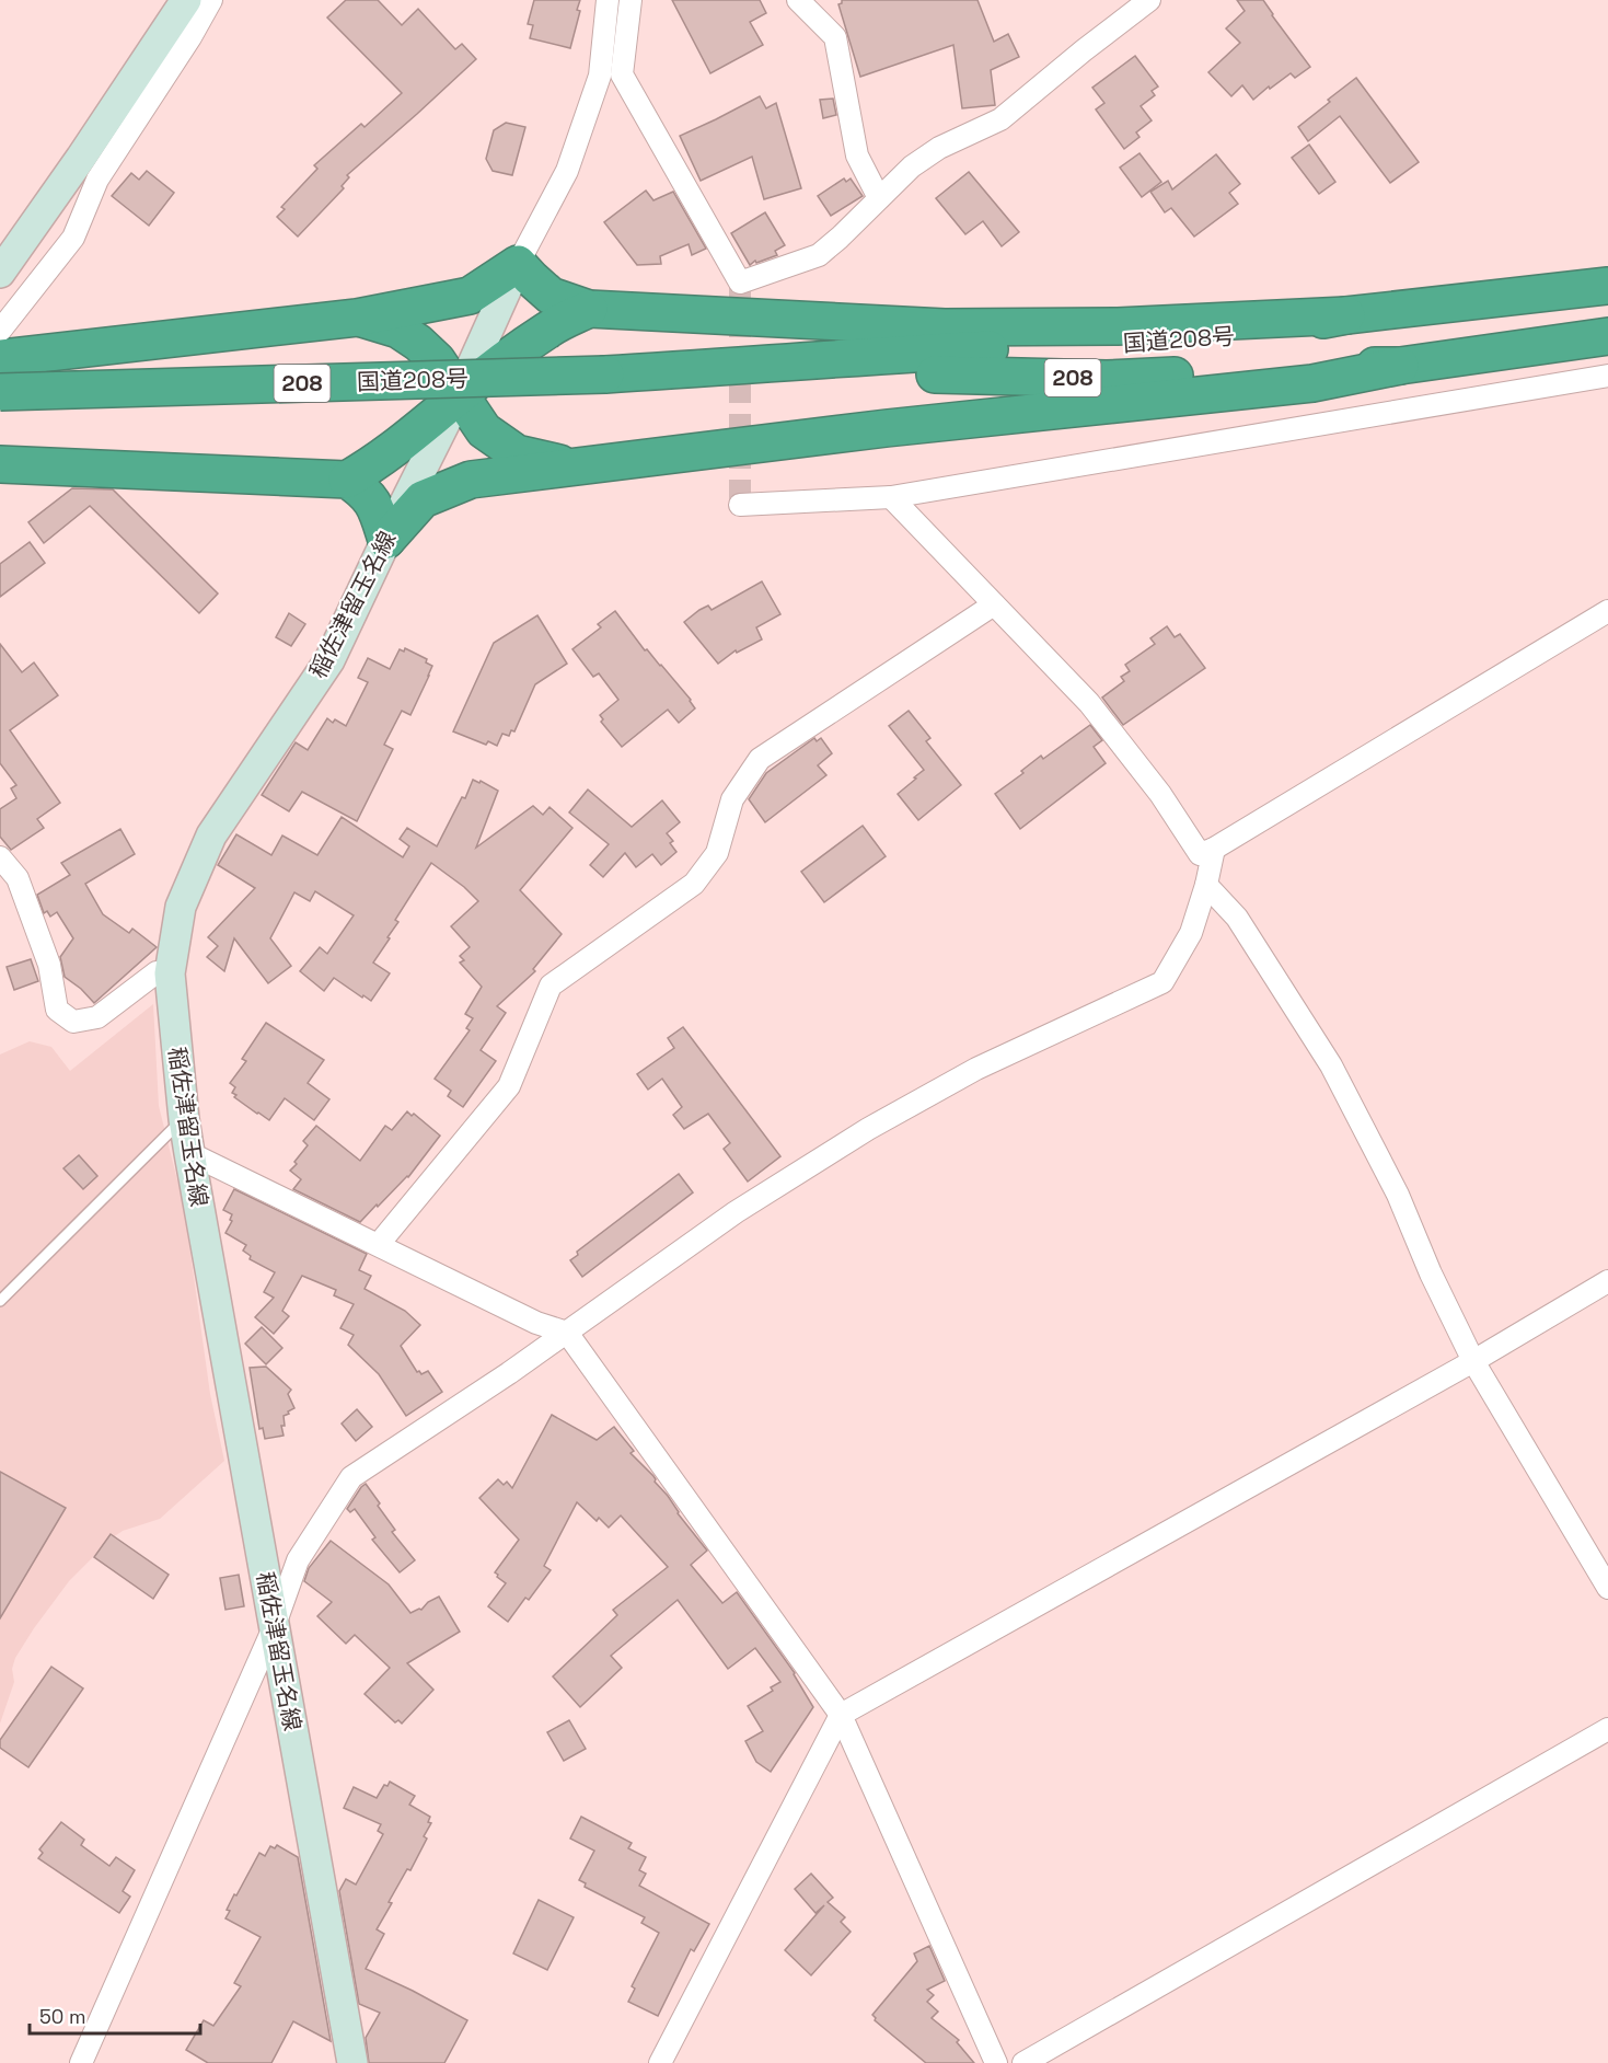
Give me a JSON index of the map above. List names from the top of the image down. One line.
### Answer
{"streets":{"highway":["国道208号","208"],"main road":["稲佐津留玉名線"]},"scale_bar":"50 m"}
